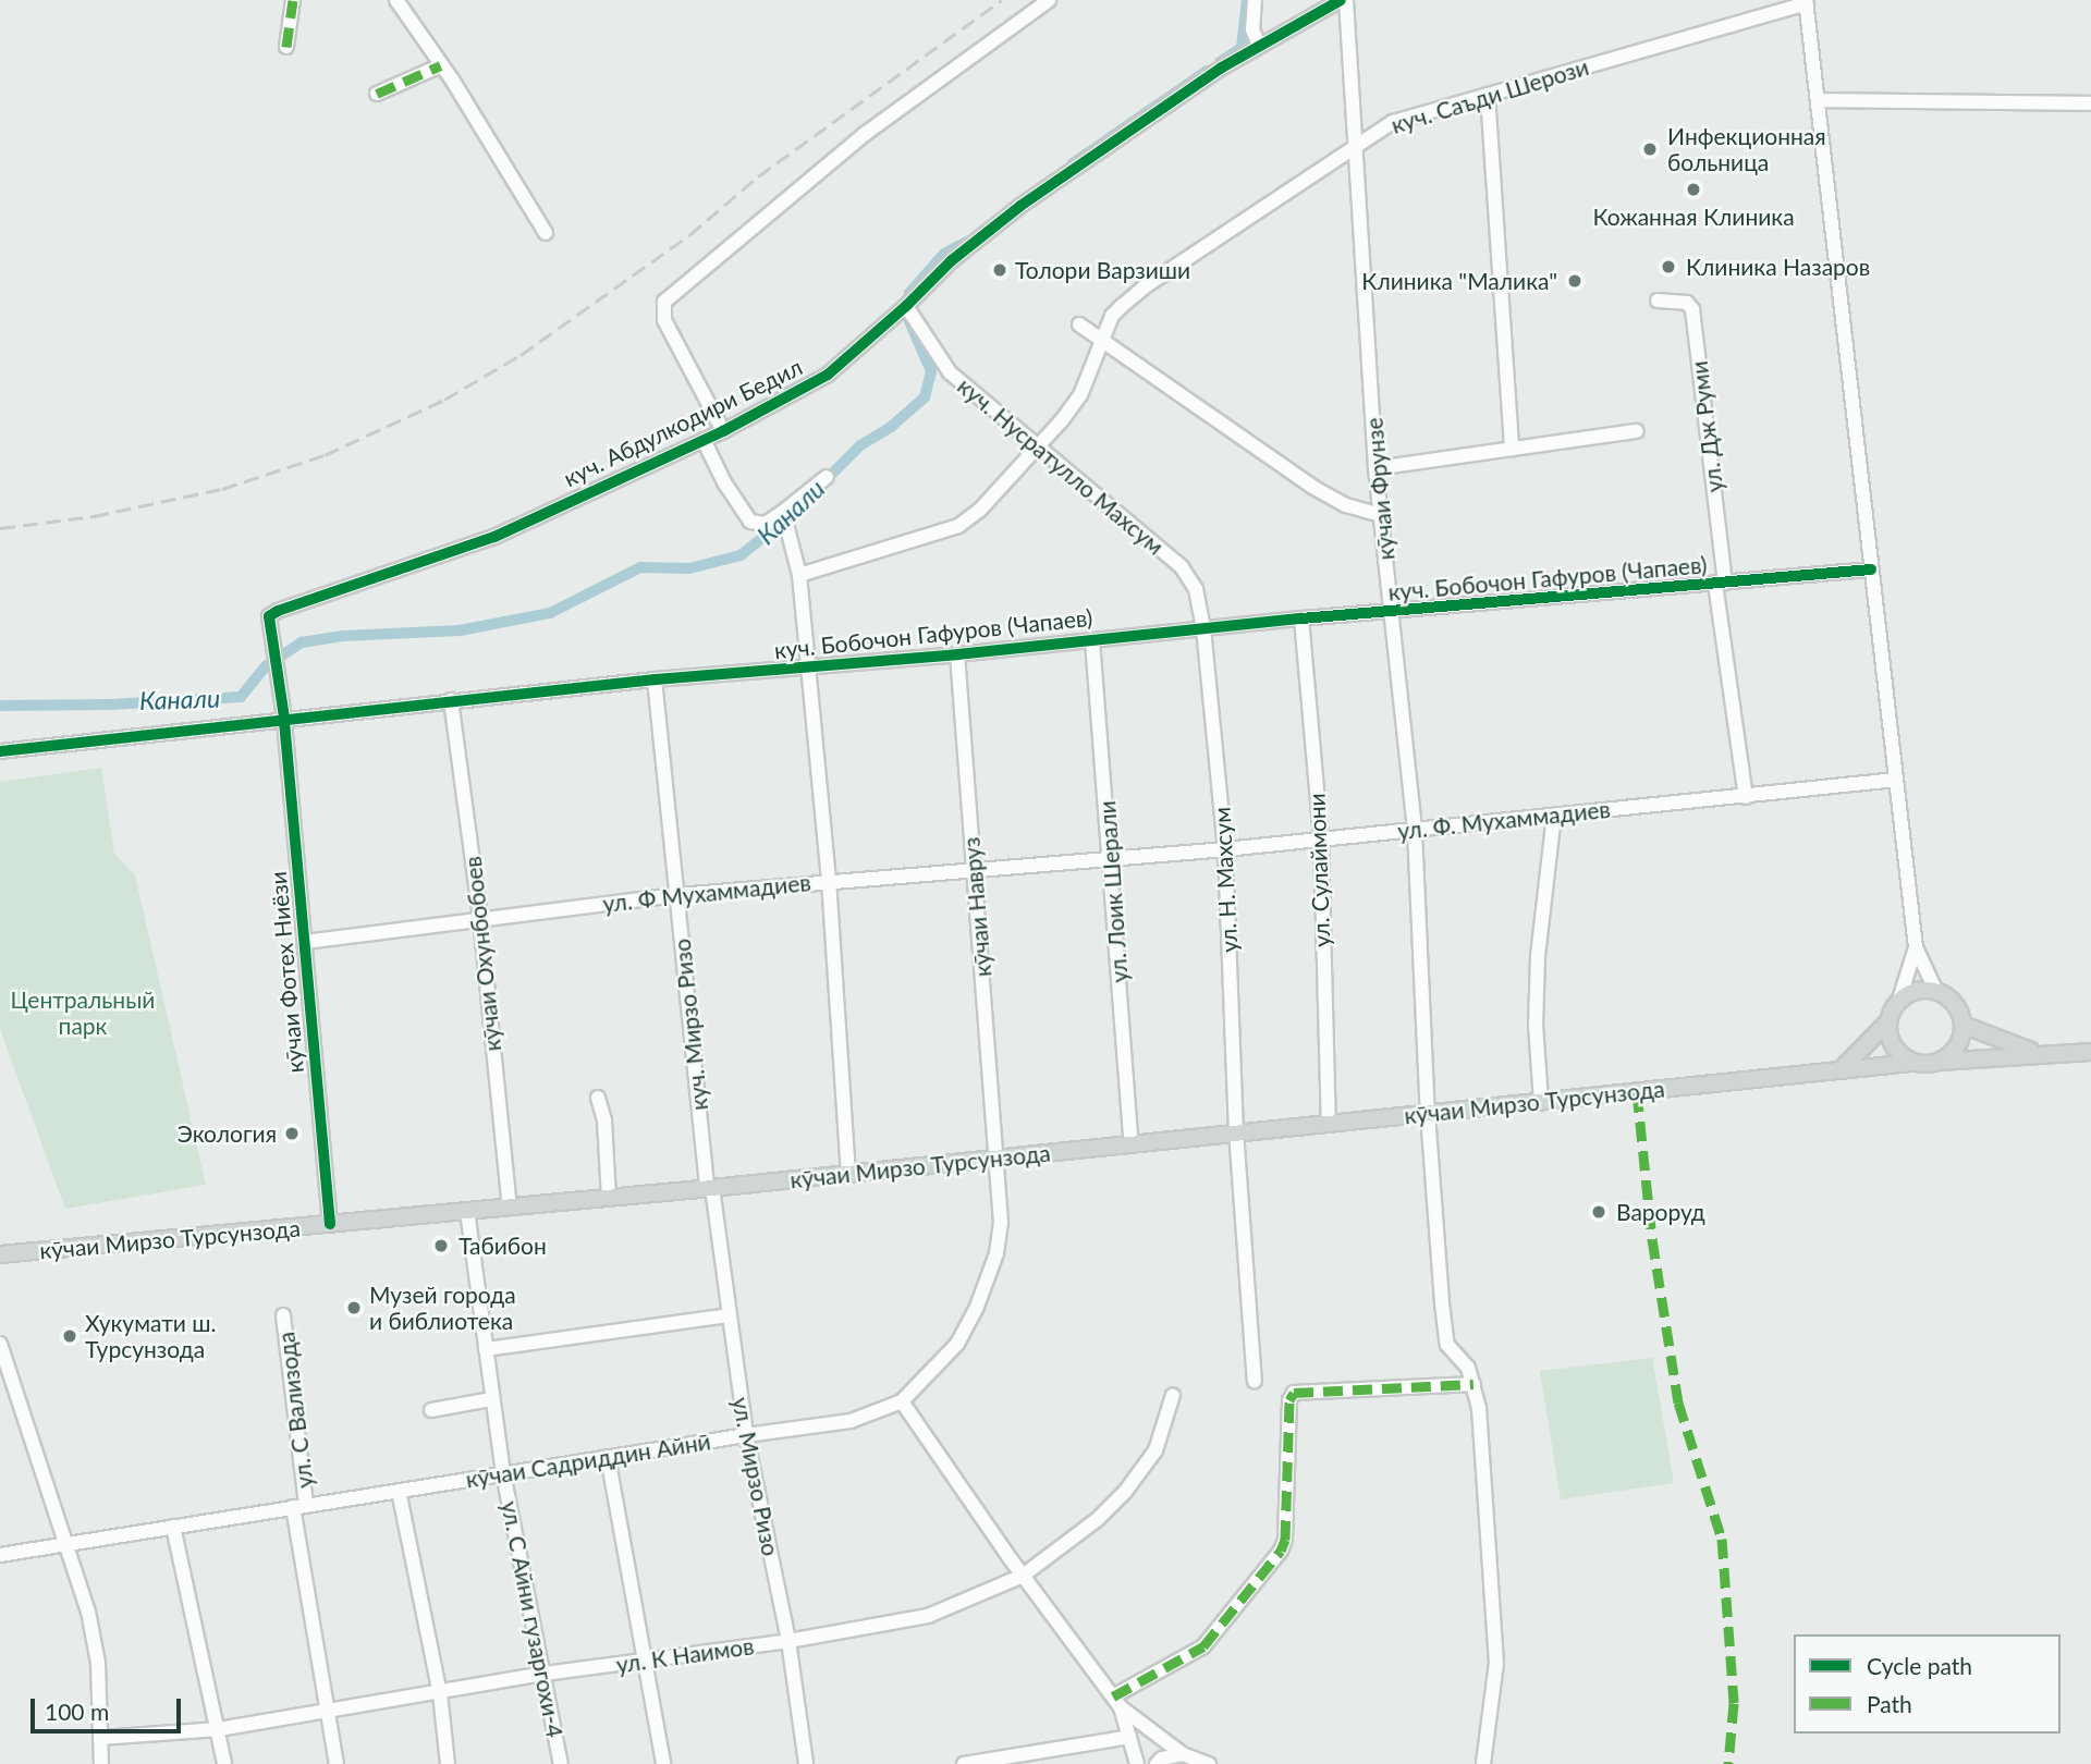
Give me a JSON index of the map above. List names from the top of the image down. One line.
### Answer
{"streets":{"main road":["кӯчаи Мирзо Турсунзода"],"street":["куч. Саъди Шерози","куч. Абдулкодири Бедил","ул. Дж Руми","куч. Нусратулло Махсум","кӯчаи Фрунзе","куч. Бобочон Гафуров (Чапаев)","ул. Ф. Мухаммадиев","ул. Сулаймони","ул. Н. Махсум","ул. Лоик Шерали","ул. Ф Мухаммадиев","кӯчаи Навруз","кӯчаи Охунбобоев","кӯчаи Фотех Ниёзи","куч. Мирзо Ризо","ул. С Вализода","кӯчаи Садриддин Айнӣ","ул. Мирзо Ризо","ул. С Айни гузаргохи-4","ул. К Наимов"]},"crossings":[["куч. Саъди Шерози","куч. Нусратулло Махсум"],["куч. Саъди Шерози","кӯчаи Фрунзе"],["куч. Абдулкодири Бедил","куч. Нусратулло Махсум"],["куч. Абдулкодири Бедил","кӯчаи Фрунзе"],["куч. Абдулкодири Бедил","куч. Бобочон Гафуров (Чапаев)"],["куч. Абдулкодири Бедил","кӯчаи Фотех Ниёзи"],["ул. Дж Руми","куч. Бобочон Гафуров (Чапаев)"],["куч. Нусратулло Махсум","куч. Бобочон Гафуров (Чапаев)"],["куч. Нусратулло Махсум","ул. Н. Махсум"],["кӯчаи Фрунзе","куч. Бобочон Гафуров (Чапаев)"],["кӯчаи Фрунзе","ул. Ф. Мухаммадиев"],["кӯчаи Фрунзе","кӯчаи Мирзо Турсунзода"],["куч. Бобочон Гафуров (Чапаев)","ул. Сулаймони"],["куч. Бобочон Гафуров (Чапаев)","ул. Н. Махсум"],["куч. Бобочон Гафуров (Чапаев)","ул. Лоик Шерали"],["куч. Бобочон Гафуров (Чапаев)","кӯчаи Навруз"],["куч. Бобочон Гафуров (Чапаев)","кӯчаи Охунбобоев"],["куч. Бобочон Гафуров (Чапаев)","кӯчаи Фотех Ниёзи"],["куч. Бобочон Гафуров (Чапаев)","куч. Мирзо Ризо"],["ул. Ф. Мухаммадиев","ул. Сулаймони"],["ул. Ф. Мухаммадиев","ул. Н. Махсум"],["ул. Ф. Мухаммадиев","ул. Лоик Шерали"],["ул. Ф. Мухаммадиев","ул. Ф Мухаммадиев"],["ул. Сулаймони","кӯчаи Мирзо Турсунзода"],["ул. Н. Махсум","кӯчаи Мирзо Турсунзода"],["ул. Лоик Шерали","ул. Ф Мухаммадиев"],["ул. Лоик Шерали","кӯчаи Мирзо Турсунзода"],["ул. Ф Мухаммадиев","кӯчаи Навруз"],["ул. Ф Мухаммадиев","кӯчаи Охунбобоев"],["ул. Ф Мухаммадиев","кӯчаи Фотех Ниёзи"],["ул. Ф Мухаммадиев","куч. Мирзо Ризо"],["кӯчаи Навруз","кӯчаи Мирзо Турсунзода"],["кӯчаи Навруз","кӯчаи Садриддин Айнӣ"],["кӯчаи Охунбобоев","кӯчаи Мирзо Турсунзода"],["кӯчаи Фотех Ниёзи","кӯчаи Мирзо Турсунзода"],["куч. Мирзо Ризо","кӯчаи Мирзо Турсунзода"],["куч. Мирзо Ризо","ул. Мирзо Ризо"],["кӯчаи Мирзо Турсунзода","кӯчаи Садриддин Айнӣ"],["кӯчаи Мирзо Турсунзода","ул. Мирзо Ризо"],["кӯчаи Мирзо Турсунзода","ул. С Айни гузаргохи-4"],["ул. С Вализода","кӯчаи Садриддин Айнӣ"],["ул. С Вализода","ул. К Наимов"],["кӯчаи Садриддин Айнӣ","ул. Мирзо Ризо"],["кӯчаи Садриддин Айнӣ","ул. С Айни гузаргохи-4"],["ул. Мирзо Ризо","ул. К Наимов"],["ул. С Айни гузаргохи-4","ул. К Наимов"]],"water":["Канали"],"parks":["Центральный парк"],"places":["Инфекционная больница","Кожанная Клиника","Клиника Назаров","Толори Варзиши","Клиника \"Малика\"","Экология","Вароруд","Табибон","Музей города и библиотека","Хукумати ш. Турсунзода"],"legend":["Cycle path","Path"],"scale_bar":"100 m"}
